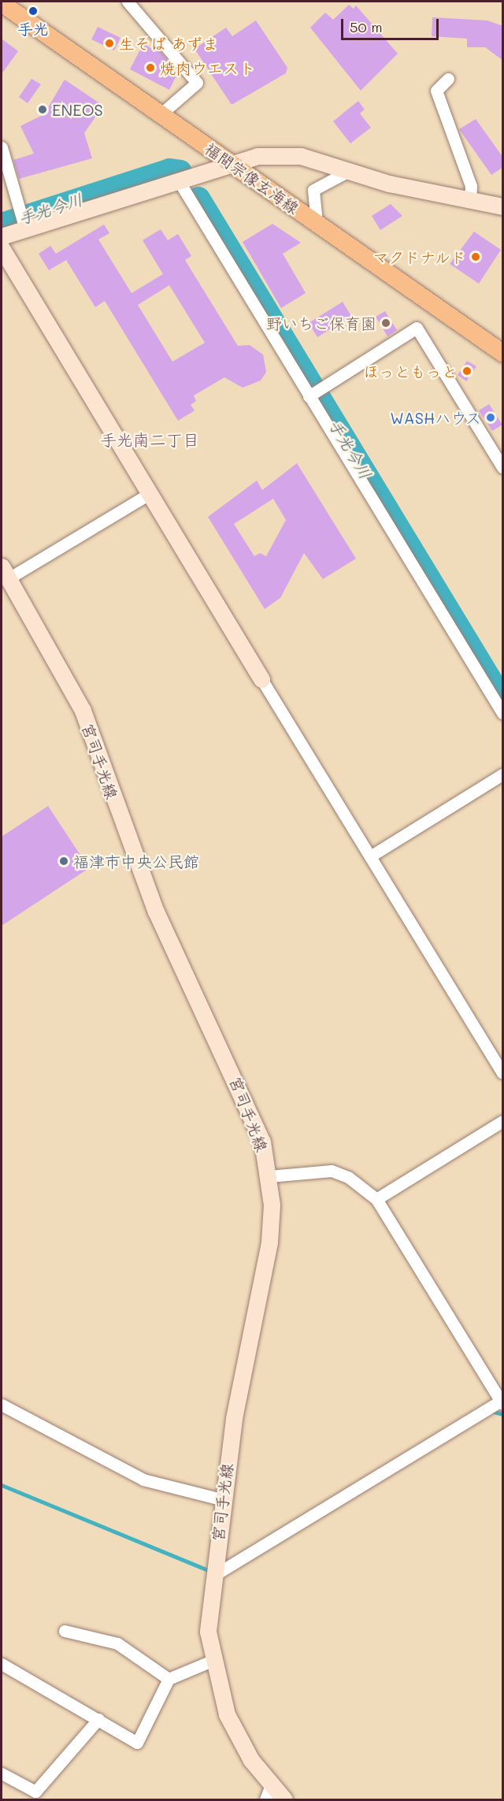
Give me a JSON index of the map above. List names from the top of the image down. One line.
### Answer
{"streets":{"main road":["福間宗像玄海線","宮司手光線"]},"districts":["手光南二丁目"],"water":["手光今川"],"places":["手光","生そば あずま","焼肉ウエスト","ENEOS","マクドナルド","野いちご保育園","ほっともっと","WASHハウス","福津市中央公民館"],"scale_bar":"50 m"}
